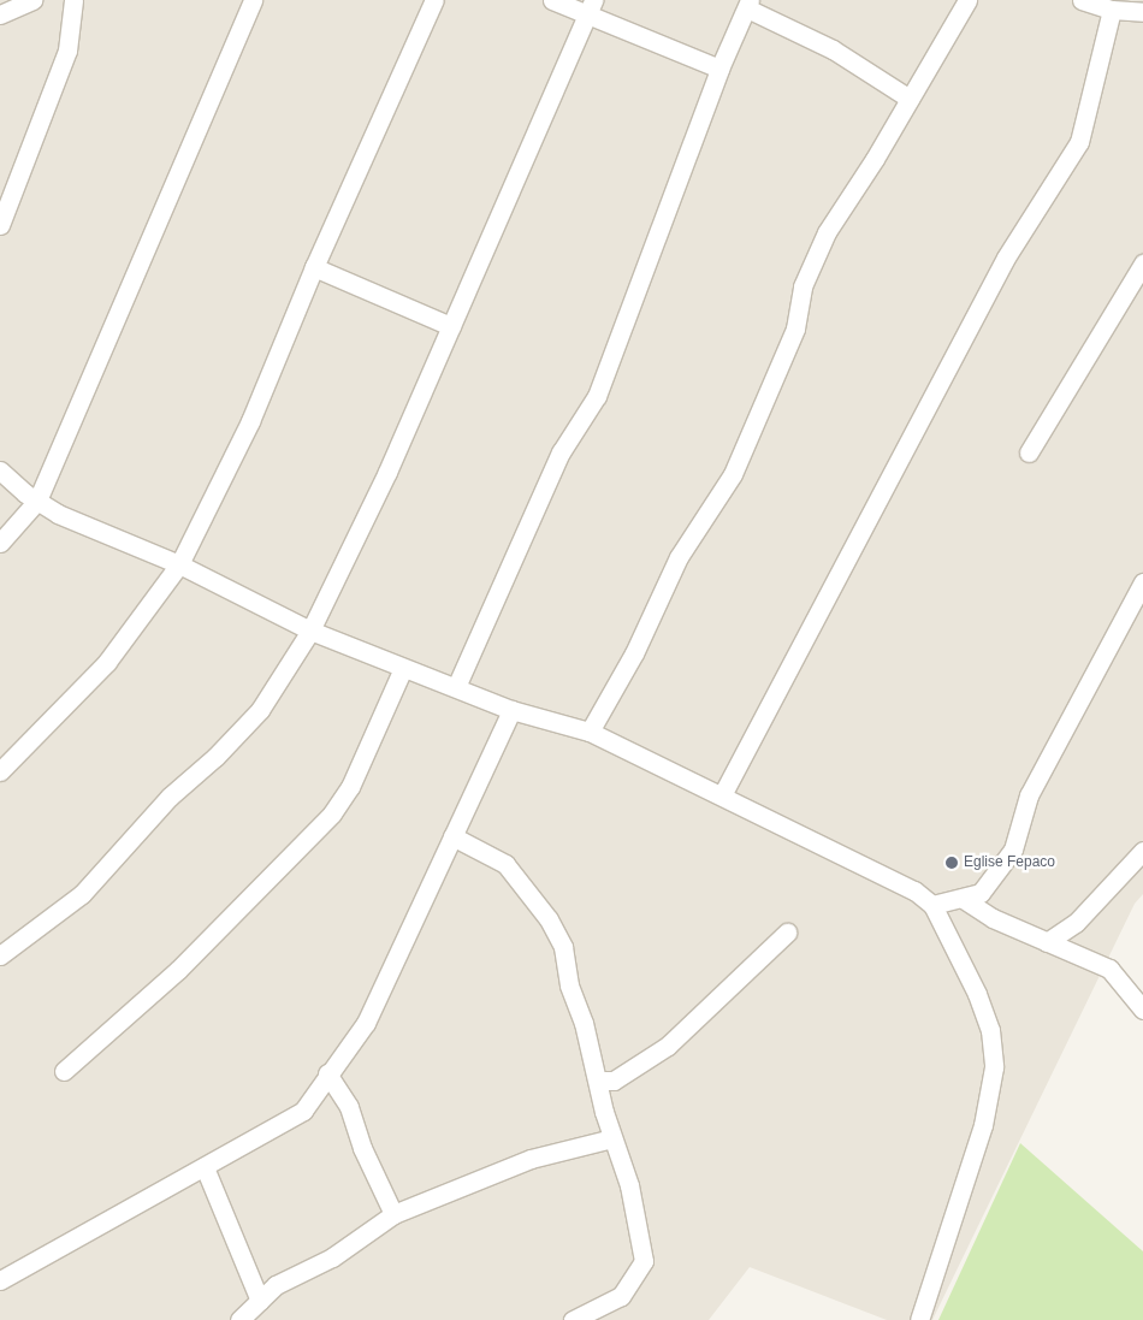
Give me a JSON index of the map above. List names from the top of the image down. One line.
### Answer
{"places":["Eglise Fepaco"]}
